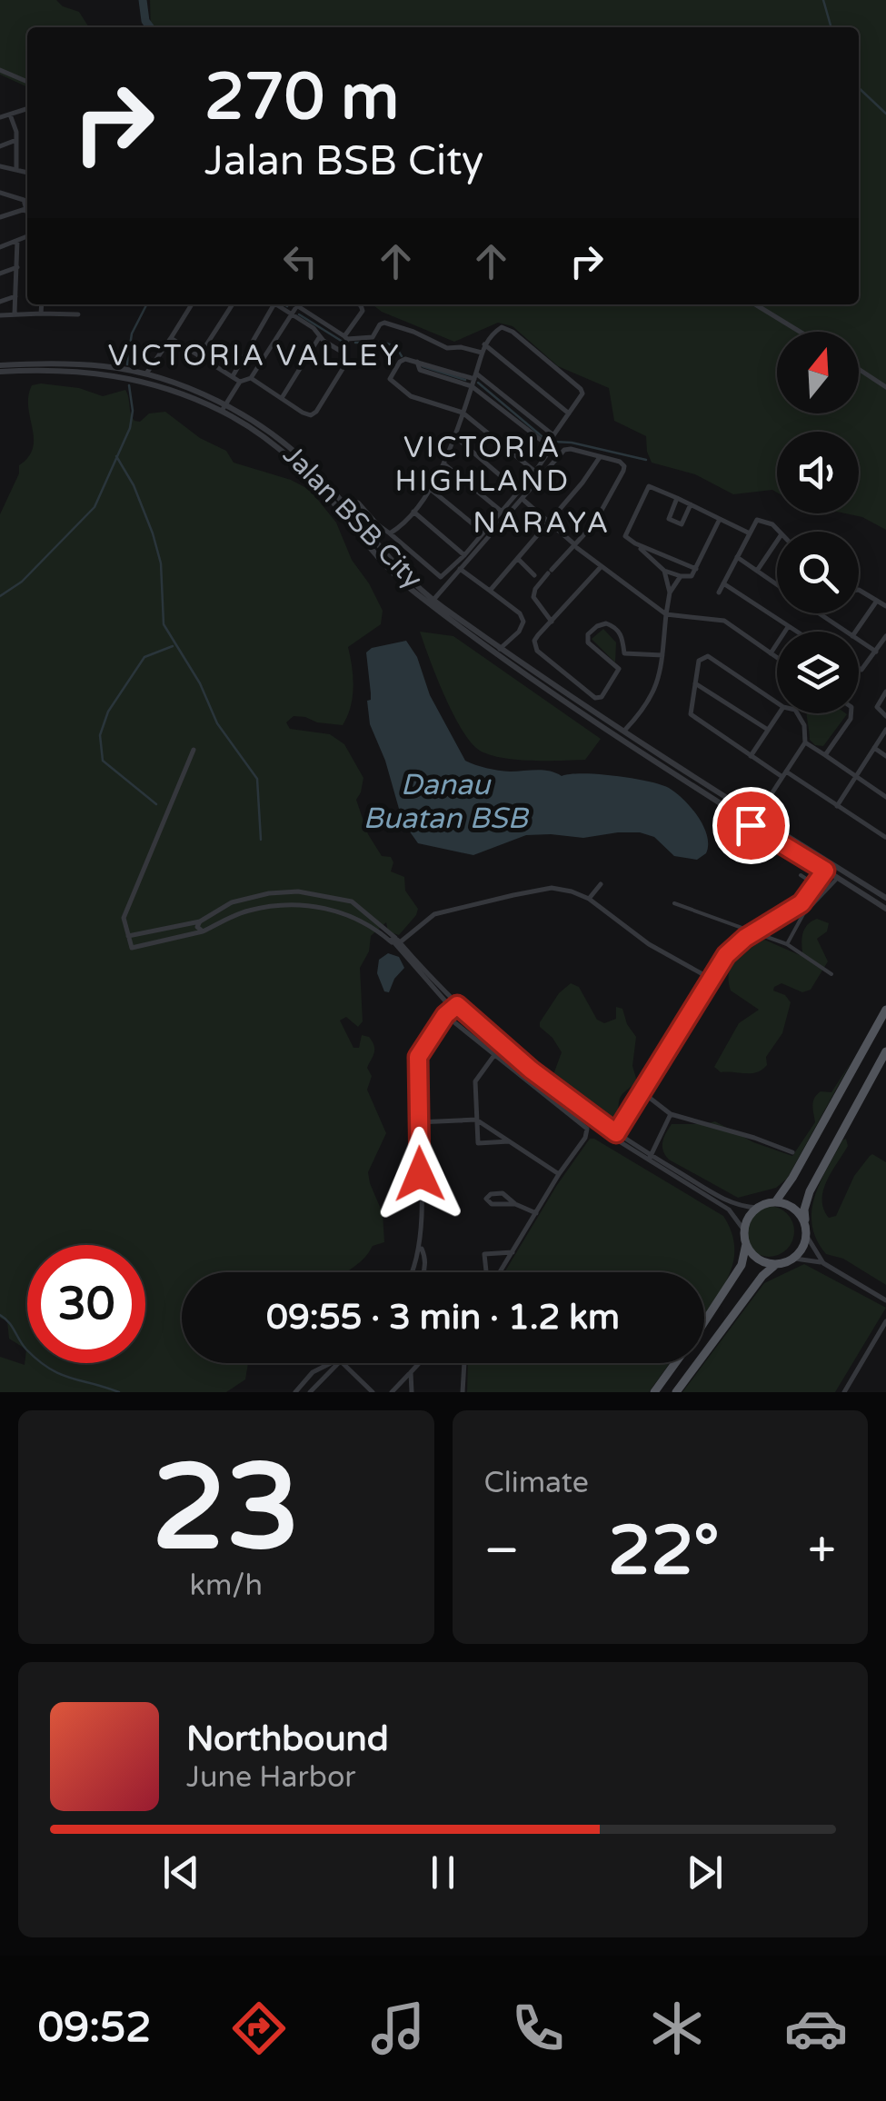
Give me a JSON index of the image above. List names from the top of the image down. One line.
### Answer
{"streets":{"street":["Jalan BSB City"]},"districts":["VICTORIA VALLEY","VICTORIA HIGHLAND","NARAYA"],"water":["Danau Buatan BSB"],"north":"top","page":{"turn":["270 m","Jalan BSB City"],"limit":"30","trip":"09:55 · 3 min · 1.2 km","tile":[["23","km/h"],"Climate"],"heat":["−","22°","+"],"song":["Northbound","June Harbor"],"tabs":"09:52"}}
